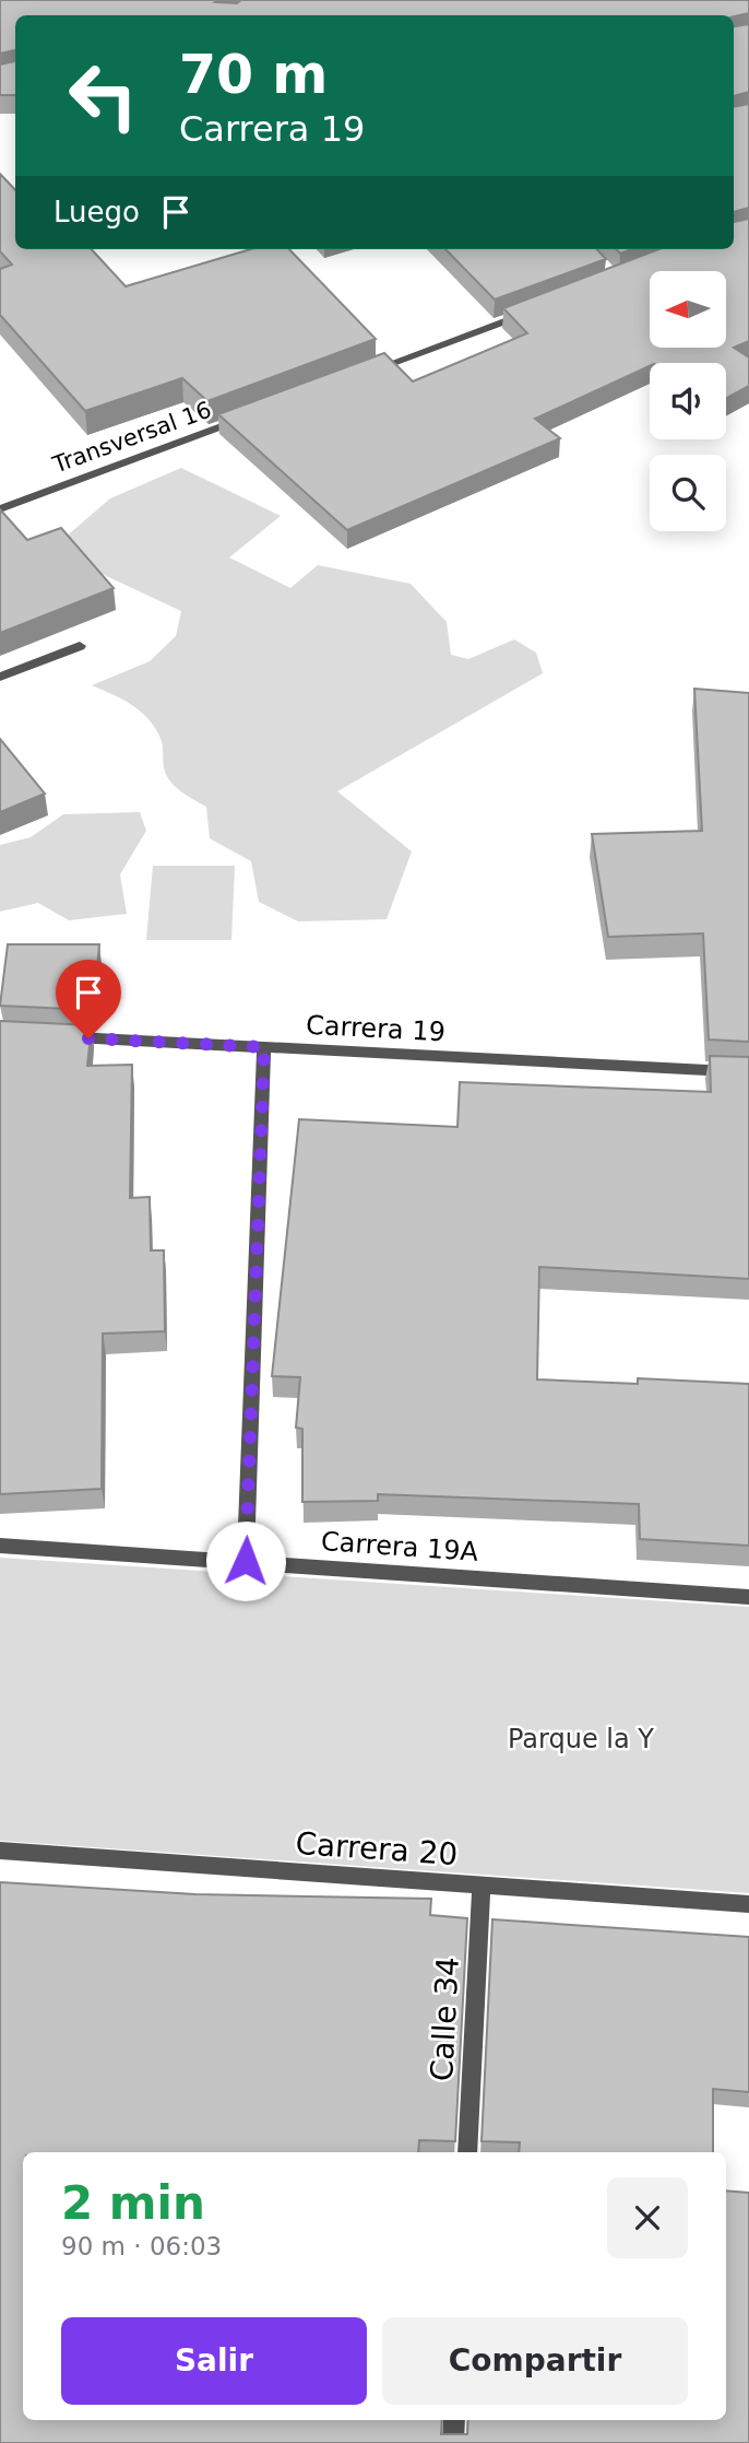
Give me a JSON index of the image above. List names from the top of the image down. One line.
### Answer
{"streets":{"street":["Transversal 16","Carrera 19","Carrera 19A","Carrera 20","Calle 34"]},"crossings":[["Carrera 20","Calle 34"]],"parks":["Parque la Y"],"north":"left","page":{"turn":["70 m","Carrera 19"],"then":"Luego","heading":["2 min","90 m · 06:03"],"buttons":["Salir","Compartir"]}}
